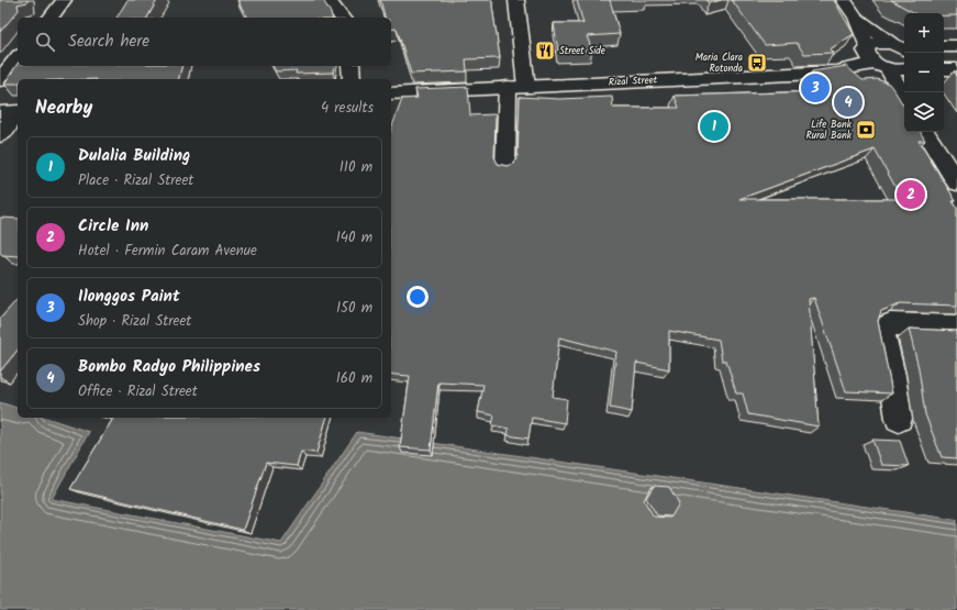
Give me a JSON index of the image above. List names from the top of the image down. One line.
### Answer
{"streets":{"street":["Rizal Street"]},"places":{"restaurant":["Street Side"],"bus stop":["Maria Clara Rotonda"],"bank":["Life Bank Rural Bank"]},"page":{"map_buttons":["+","−"],"search":"Search here","pins":["3","4","1","2"],"heading":["Nearby","4 results"],"list":[{"mark":"1","name":"Dulalia Building","note":"Place · Rizal Street","value":"110 m"},{"mark":"2","name":"Circle Inn","note":"Hotel · Fermin Caram Avenue","value":"140 m"},{"mark":"3","name":"Ilonggos Paint","note":"Shop · Rizal Street","value":"150 m"},{"mark":"4","name":"Bombo Radyo Philippines","note":"Office · Rizal Street","value":"160 m"}]}}
